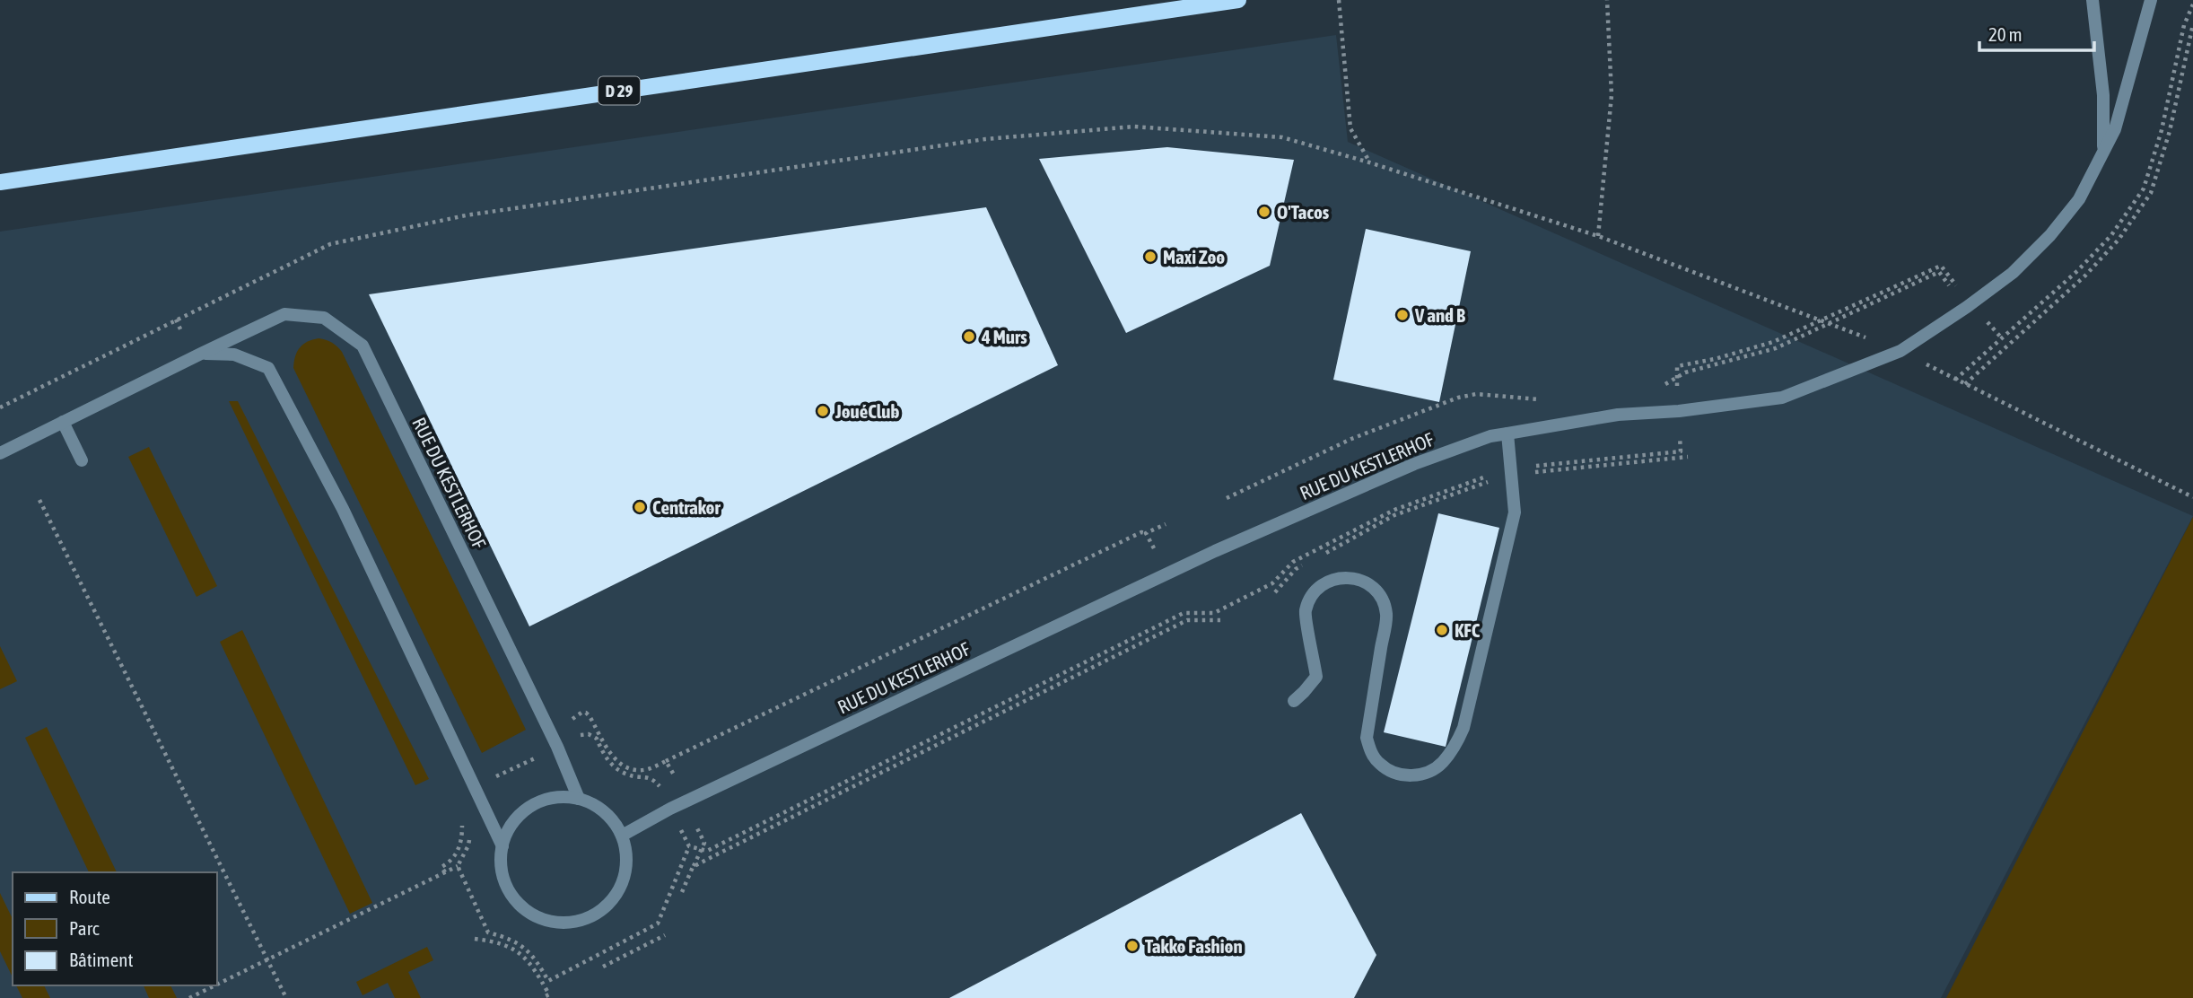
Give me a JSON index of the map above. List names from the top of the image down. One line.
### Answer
{"streets":{"main road":["D 29"],"street":["RUE DU KESTLERHOF"]},"places":["O'Tacos","Maxi Zoo","V and B","4 Murs","JouéClub","Centrakor","KFC","Takko Fashion"],"legend":["Route","Parc","Bâtiment"],"scale_bar":"20 m"}
